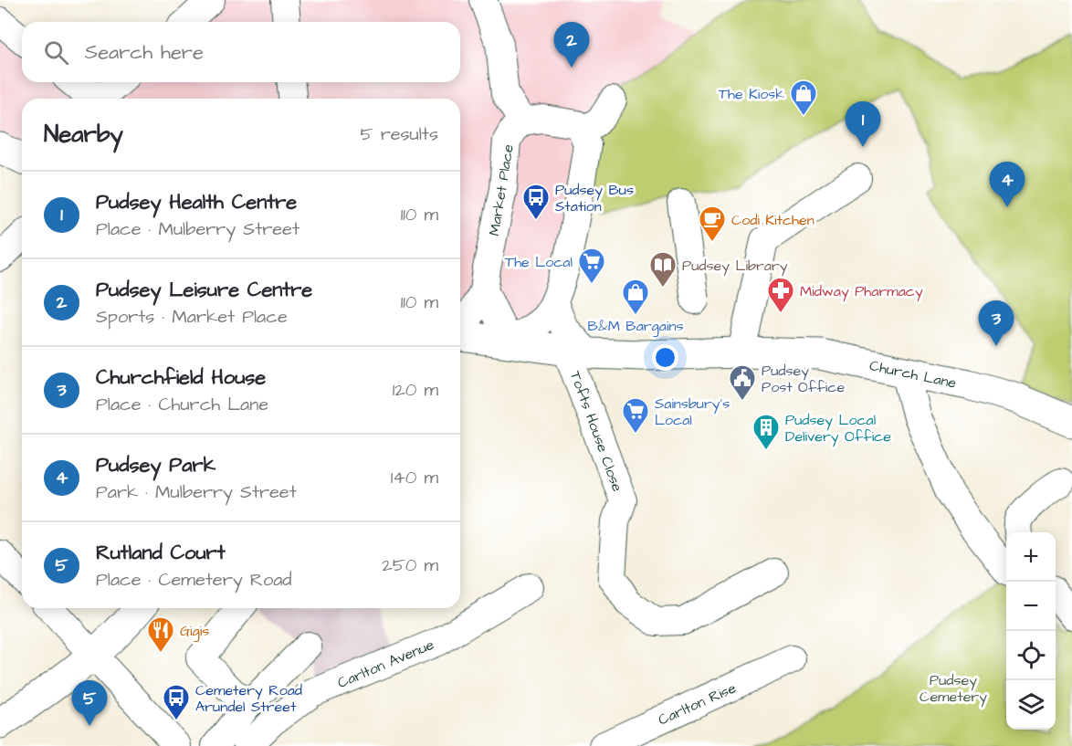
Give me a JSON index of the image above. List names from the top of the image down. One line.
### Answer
{"streets":{"main road":["Church Lane"],"street":["Market Place","Tofts House Close","Carlton Avenue","Carlton Rise"]},"crossings":[["Church Lane","Tofts House Close"]],"parks":["Pudsey Cemetery"],"places":{"shop":["The Kiosk","B&M Bargains"],"bus stop":["Pudsey Bus Station","Cemetery Road Arundel Street"],"cafe":["Codi Kitchen"],"supermarket":["The Local","Sainsbury's Local"],"library":["Pudsey Library"],"pharmacy":["Midway Pharmacy"],"public building":["Pudsey Post Office"],"building":["Pudsey Local Delivery Office"],"restaurant":["Gigis"]},"page":{"pins":["2","1","4","3","5"],"search":"Search here","heading":["Nearby","5 results"],"list":[{"mark":"1","name":"Pudsey Health Centre","note":"Place · Mulberry Street","value":"110 m"},{"mark":"2","name":"Pudsey Leisure Centre","note":"Sports · Market Place","value":"110 m"},{"mark":"3","name":"Churchfield House","note":"Place · Church Lane","value":"120 m"},{"mark":"4","name":"Pudsey Park","note":"Park · Mulberry Street","value":"140 m"},{"mark":"5","name":"Rutland Court","note":"Place · Cemetery Road","value":"250 m"}],"map_buttons":["+","−"]}}
